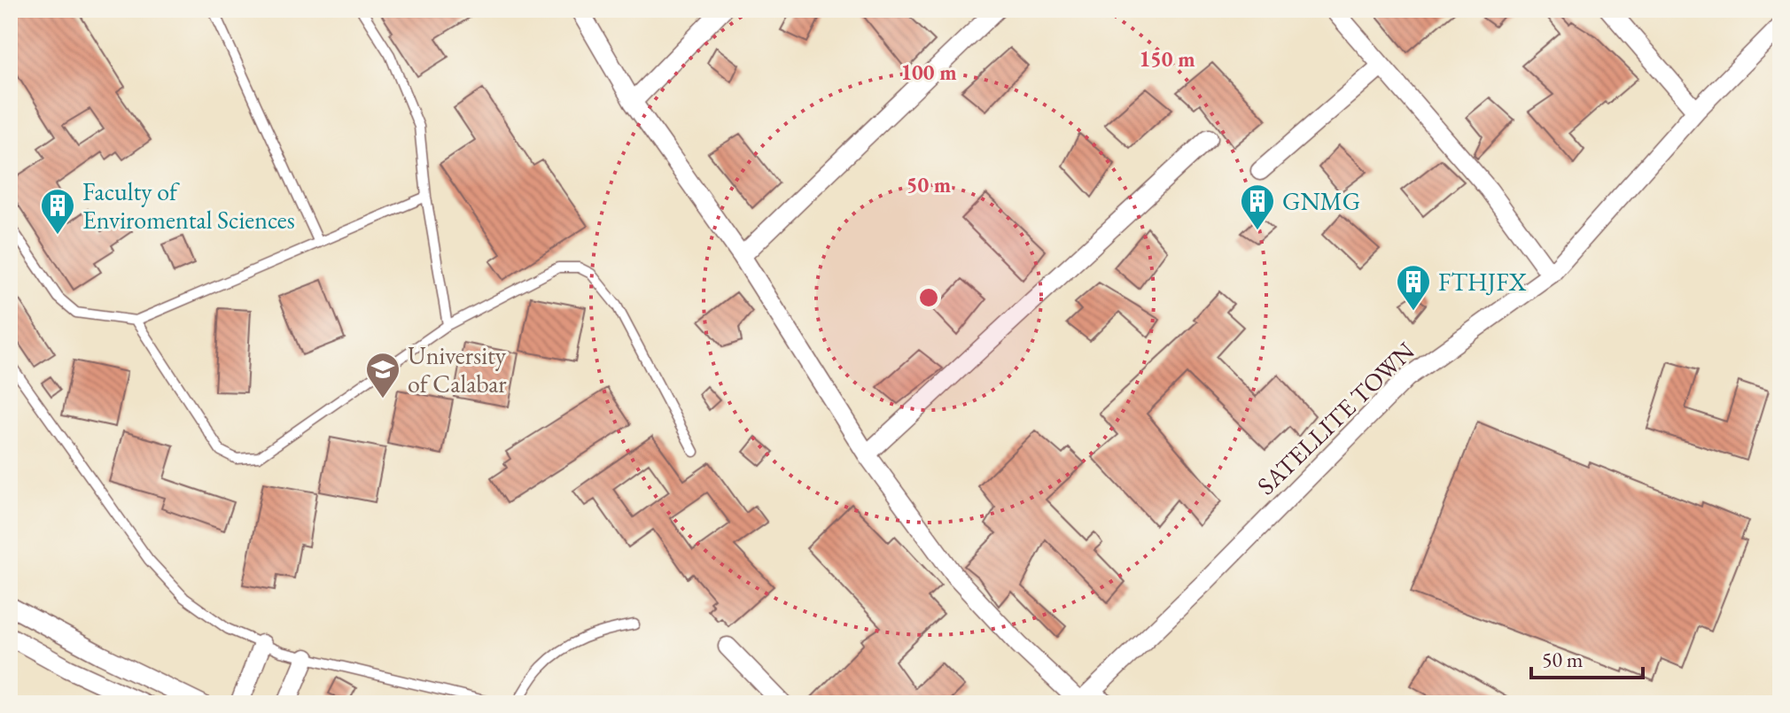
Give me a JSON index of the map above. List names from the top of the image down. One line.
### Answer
{"streets":{"street":["SATELLITE TOWN"]},"places":{"building":["GNMG","Faculty of Enviromental Sciences","FTHJFX"],"school or university":["University of Calabar"]},"scale_bar":"50 m","rings":["150 m","100 m","50 m"]}
